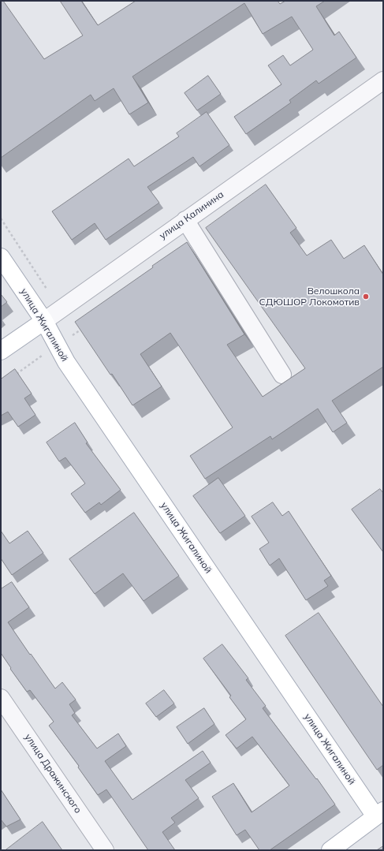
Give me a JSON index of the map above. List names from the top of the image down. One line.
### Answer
{"streets":{"main road":["улица Калинина","улица Жигалиной"],"street":["улица Дражинского"]},"crossings":[["улица Калинина","улица Жигалиной"]],"places":["Велошкола СДЮШОР Локомотив"]}
